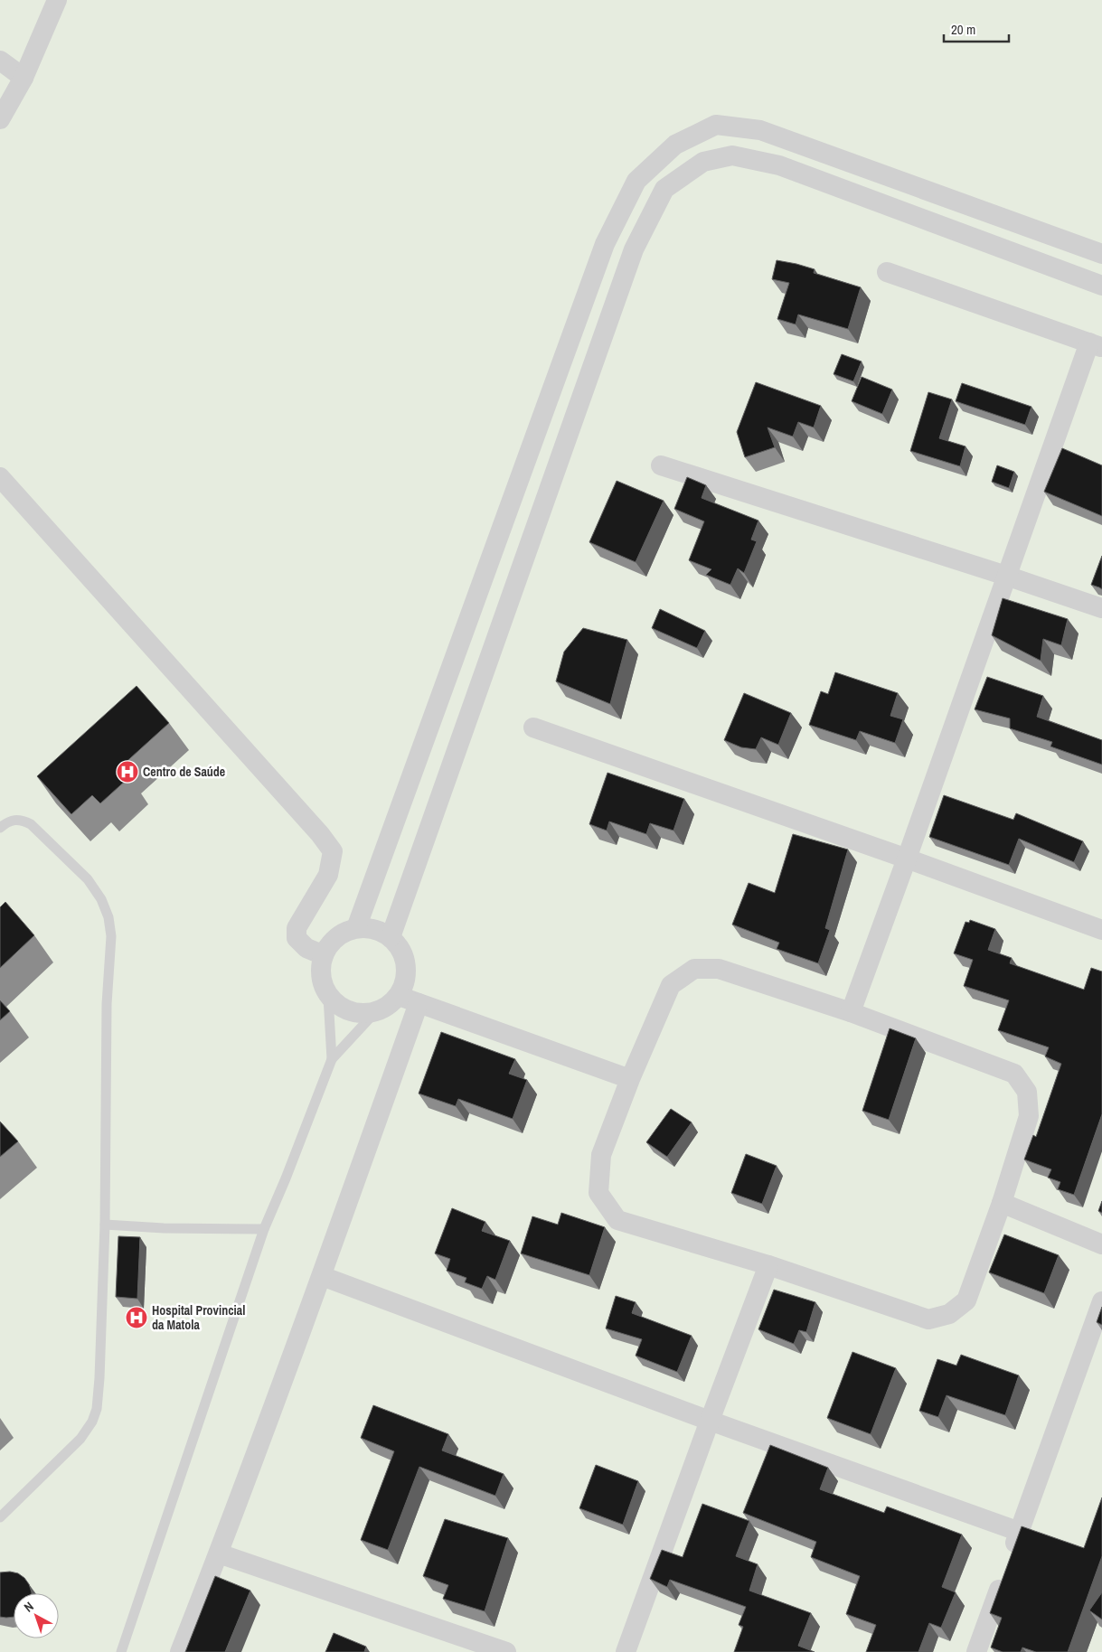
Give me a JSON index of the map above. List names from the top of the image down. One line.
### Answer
{"places":{"hospital":["Centro de Saúde","Hospital Provincial da Matola"]},"scale_bar":"20 m","north":"top left"}
